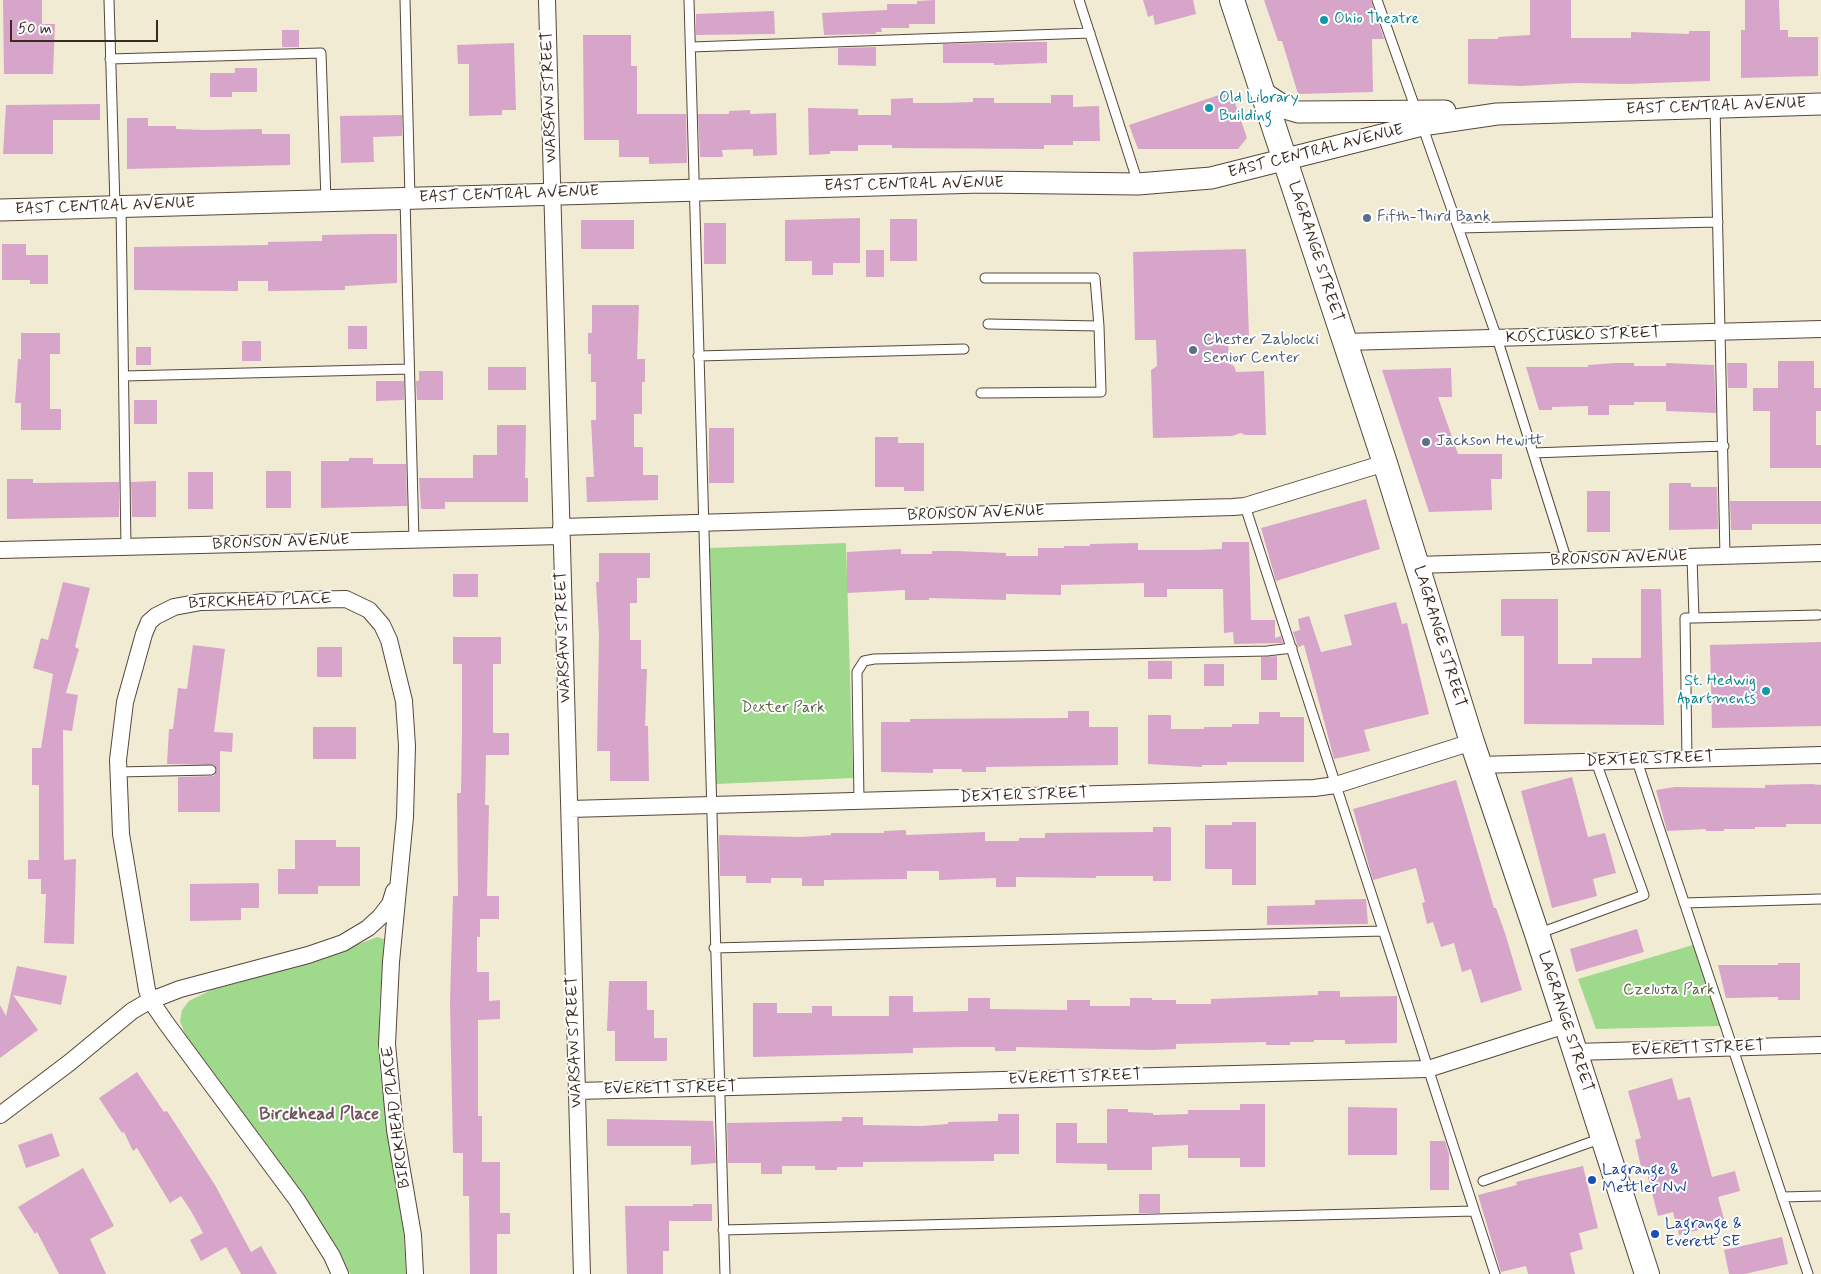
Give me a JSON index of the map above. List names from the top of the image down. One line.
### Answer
{"streets":{"main road":["LAGRANGE STREET"],"street":["WARSAW STREET","EAST CENTRAL AVENUE","KOSCIUSKO STREET","BRONSON AVENUE","BIRCKHEAD PLACE","DEXTER STREET","EVERETT STREET"]},"crossings":[["WARSAW STREET","EAST CENTRAL AVENUE"],["WARSAW STREET","BRONSON AVENUE"],["WARSAW STREET","DEXTER STREET"],["WARSAW STREET","EVERETT STREET"],["EAST CENTRAL AVENUE","LAGRANGE STREET"],["LAGRANGE STREET","KOSCIUSKO STREET"],["LAGRANGE STREET","BRONSON AVENUE"],["LAGRANGE STREET","DEXTER STREET"],["LAGRANGE STREET","EVERETT STREET"]],"districts":["Birckhead Place"],"parks":["Dexter Park","Czelusta Park"],"places":["Ohio Theatre","Old Library Building","Fifth-Third Bank","Chester Zablocki Senior Center","Jackson Hewitt","St. Hedwig Apartments","Lagrange & Mettler NW","Lagrange & Everett SE"],"scale_bar":"50 m"}
